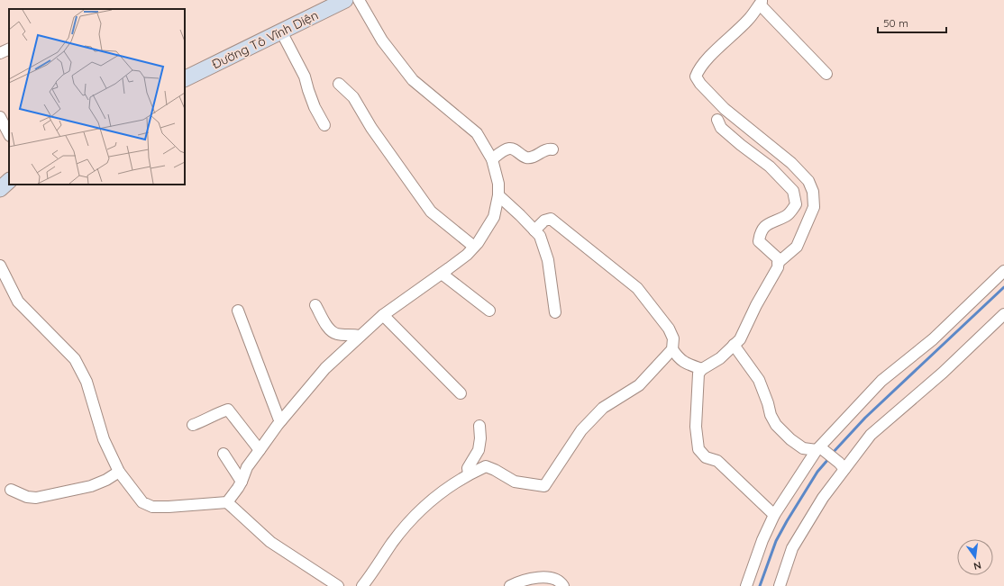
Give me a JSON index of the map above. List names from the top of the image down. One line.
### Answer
{"streets":{"main road":["Đường Tô Vĩnh Diện"]},"scale_bar":"50 m","north":"bottom"}
